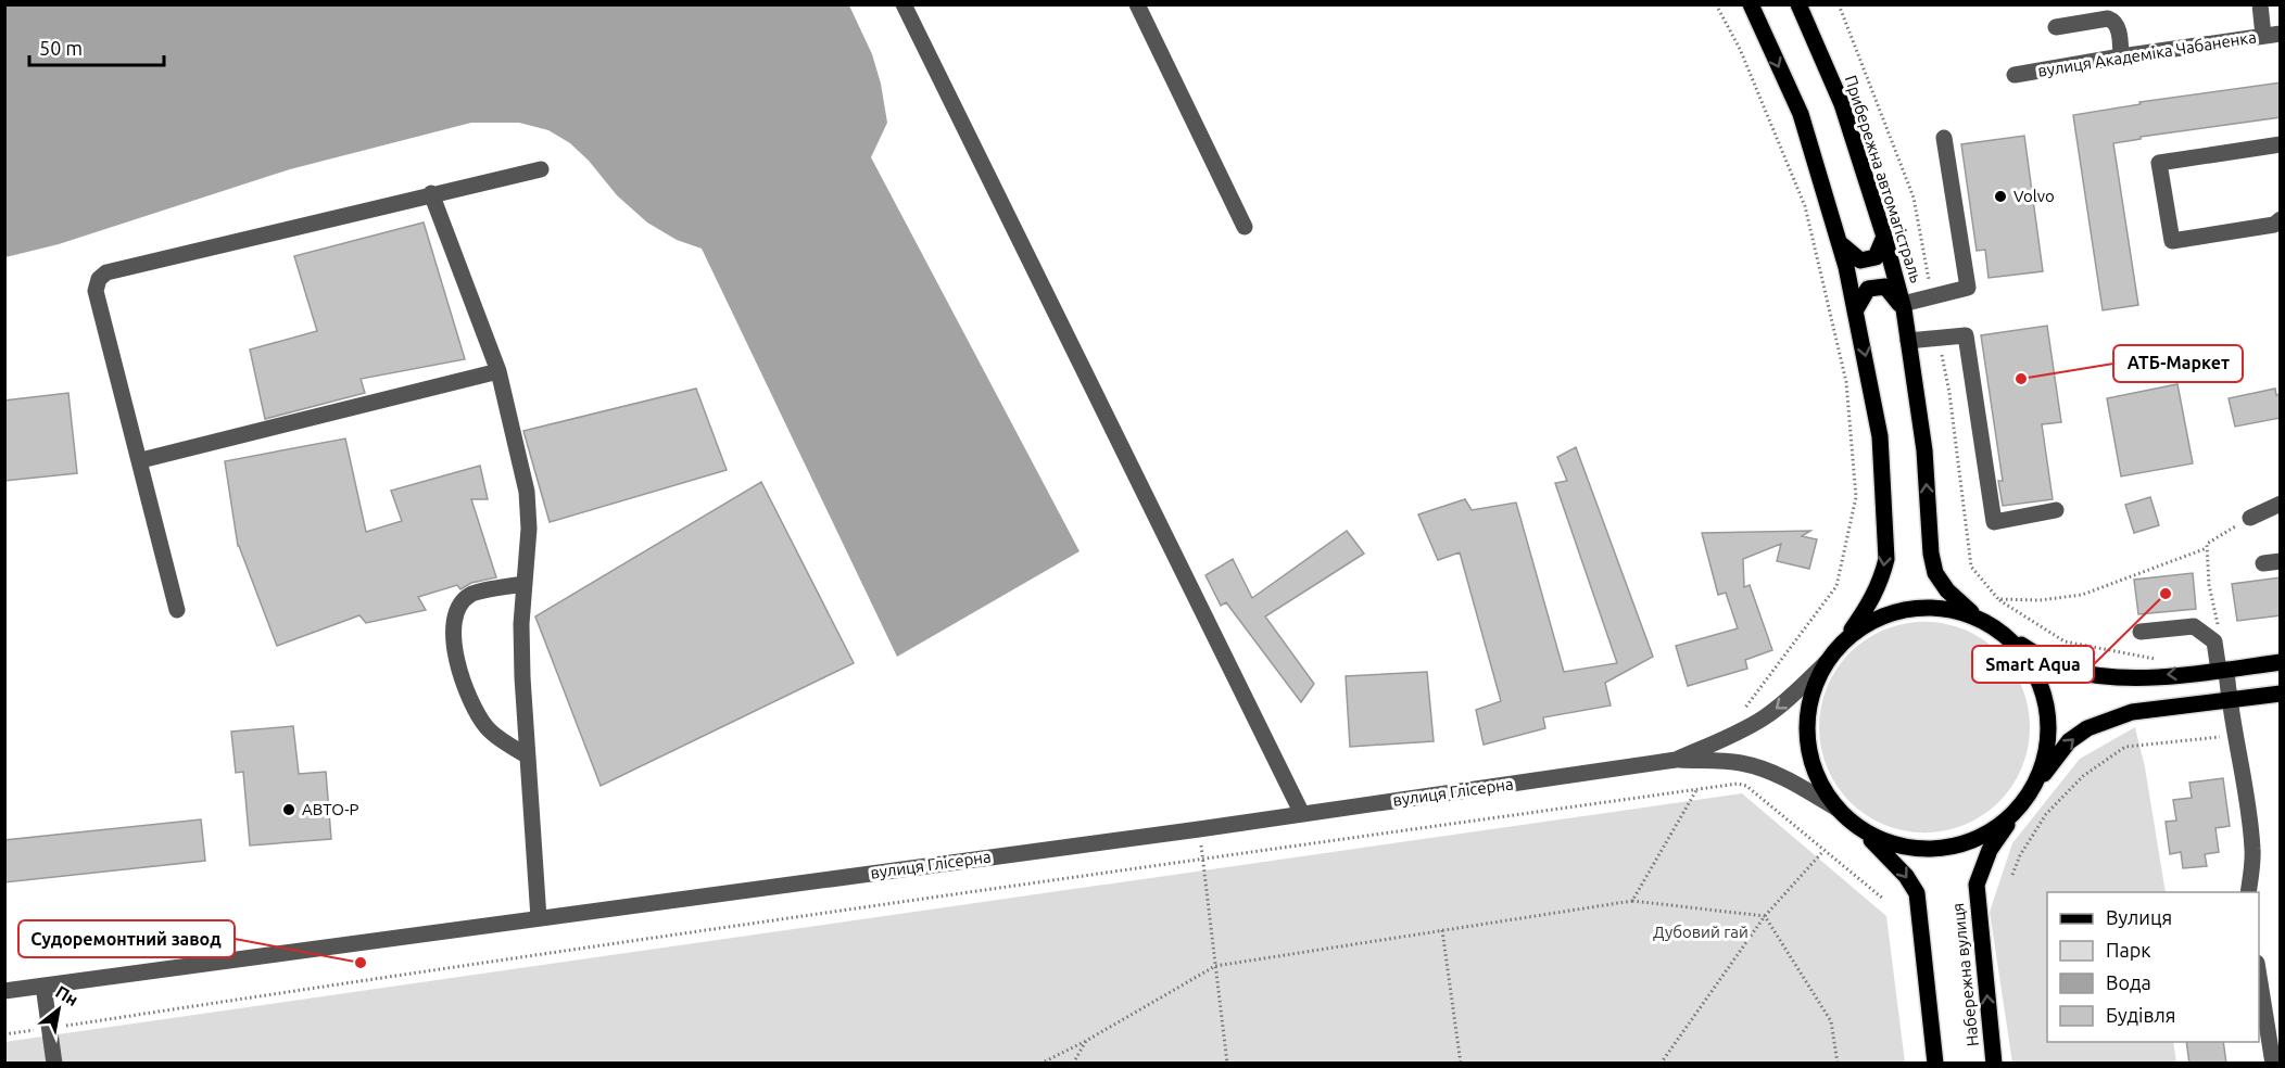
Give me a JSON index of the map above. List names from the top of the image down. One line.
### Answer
{"streets":{"main road":["Прибережна автомагістраль","Набережна вулиця"],"street":["вулиця Академіка Чабаненка","вулиця Глісерна"]},"crossings":[["Прибережна автомагістраль","вулиця Глісерна"],["Прибережна автомагістраль","Набережна вулиця"]],"one_way":["Набережна вулиця"],"parks":["Дубовий гай"],"places":["Volvo","АТБ-Маркет","Smart Aqua","АВТО-Р","Судоремонтний завод"],"legend":["Вулиця","Парк","Вода","Будівля"],"scale_bar":"50 m","north":"top right"}
